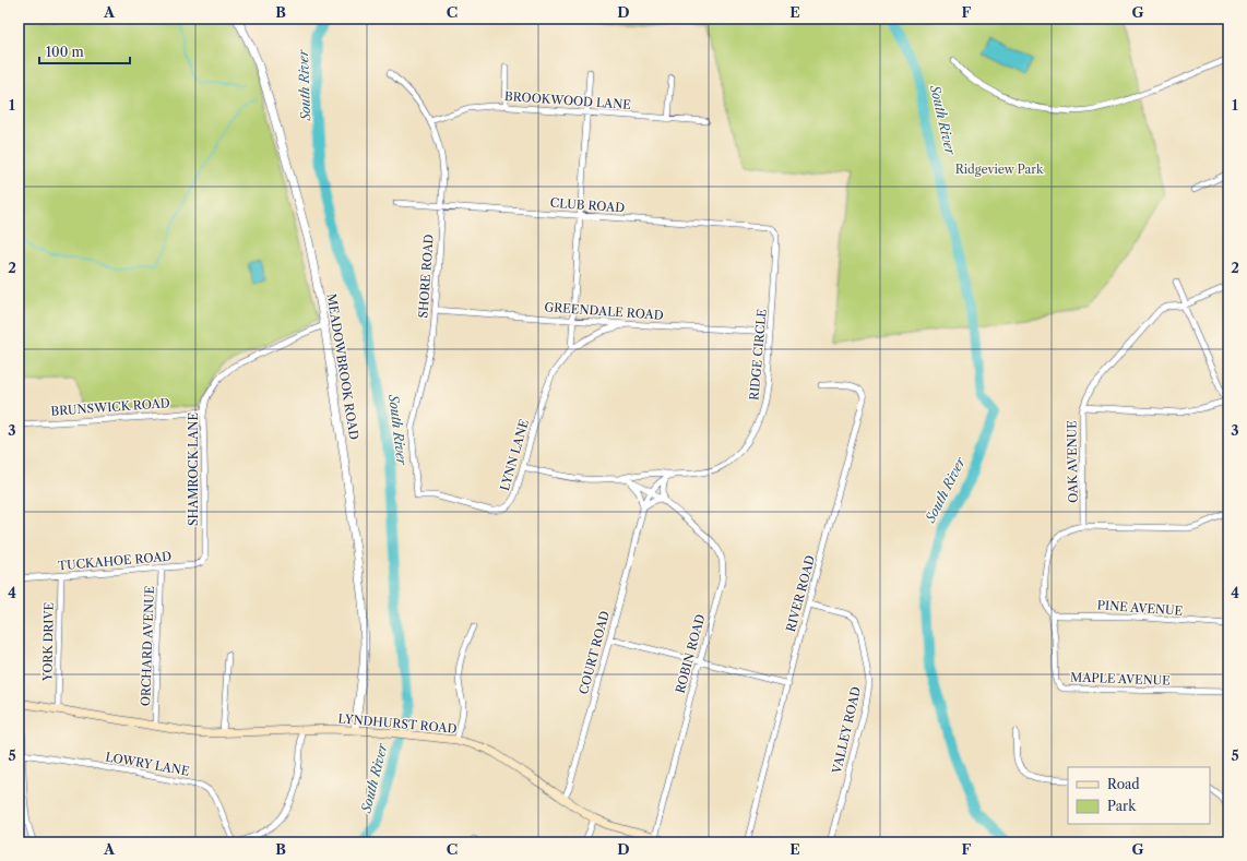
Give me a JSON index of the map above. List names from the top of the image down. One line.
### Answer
{"streets":{"main road":["LYNDHURST ROAD"],"street":["BROOKWOOD LANE","CLUB ROAD","SHORE ROAD","GREENDALE ROAD","RIDGE CIRCLE","MEADOWBROOK ROAD","BRUNSWICK ROAD","LYNN LANE","OAK AVENUE","SHAMROCK LANE","TUCKAHOE ROAD","RIVER ROAD","PINE AVENUE","YORK DRIVE","ORCHARD AVENUE","COURT ROAD","ROBIN ROAD","MAPLE AVENUE","VALLEY ROAD","LOWRY LANE"]},"crossings":[["BROOKWOOD LANE","SHORE ROAD"],["CLUB ROAD","SHORE ROAD"],["CLUB ROAD","RIDGE CIRCLE"],["SHORE ROAD","GREENDALE ROAD"],["SHORE ROAD","LYNN LANE"],["GREENDALE ROAD","RIDGE CIRCLE"],["GREENDALE ROAD","LYNN LANE"],["RIDGE CIRCLE","LYNN LANE"],["RIDGE CIRCLE","COURT ROAD"],["RIDGE CIRCLE","ROBIN ROAD"],["MEADOWBROOK ROAD","SHAMROCK LANE"],["MEADOWBROOK ROAD","LYNDHURST ROAD"],["BRUNSWICK ROAD","SHAMROCK LANE"],["SHAMROCK LANE","TUCKAHOE ROAD"],["TUCKAHOE ROAD","YORK DRIVE"],["TUCKAHOE ROAD","ORCHARD AVENUE"],["RIVER ROAD","VALLEY ROAD"],["PINE AVENUE","MAPLE AVENUE"],["YORK DRIVE","LYNDHURST ROAD"],["ORCHARD AVENUE","LYNDHURST ROAD"],["COURT ROAD","ROBIN ROAD"],["COURT ROAD","LYNDHURST ROAD"],["ROBIN ROAD","LYNDHURST ROAD"]],"water":["South River"],"parks":["Ridgeview Park"],"legend":["Road","Park"],"scale_bar":"100 m","grid":{"columns":["A","B","C","D","E","F","G"],"rows":["1","2","3","4","5"]}}
